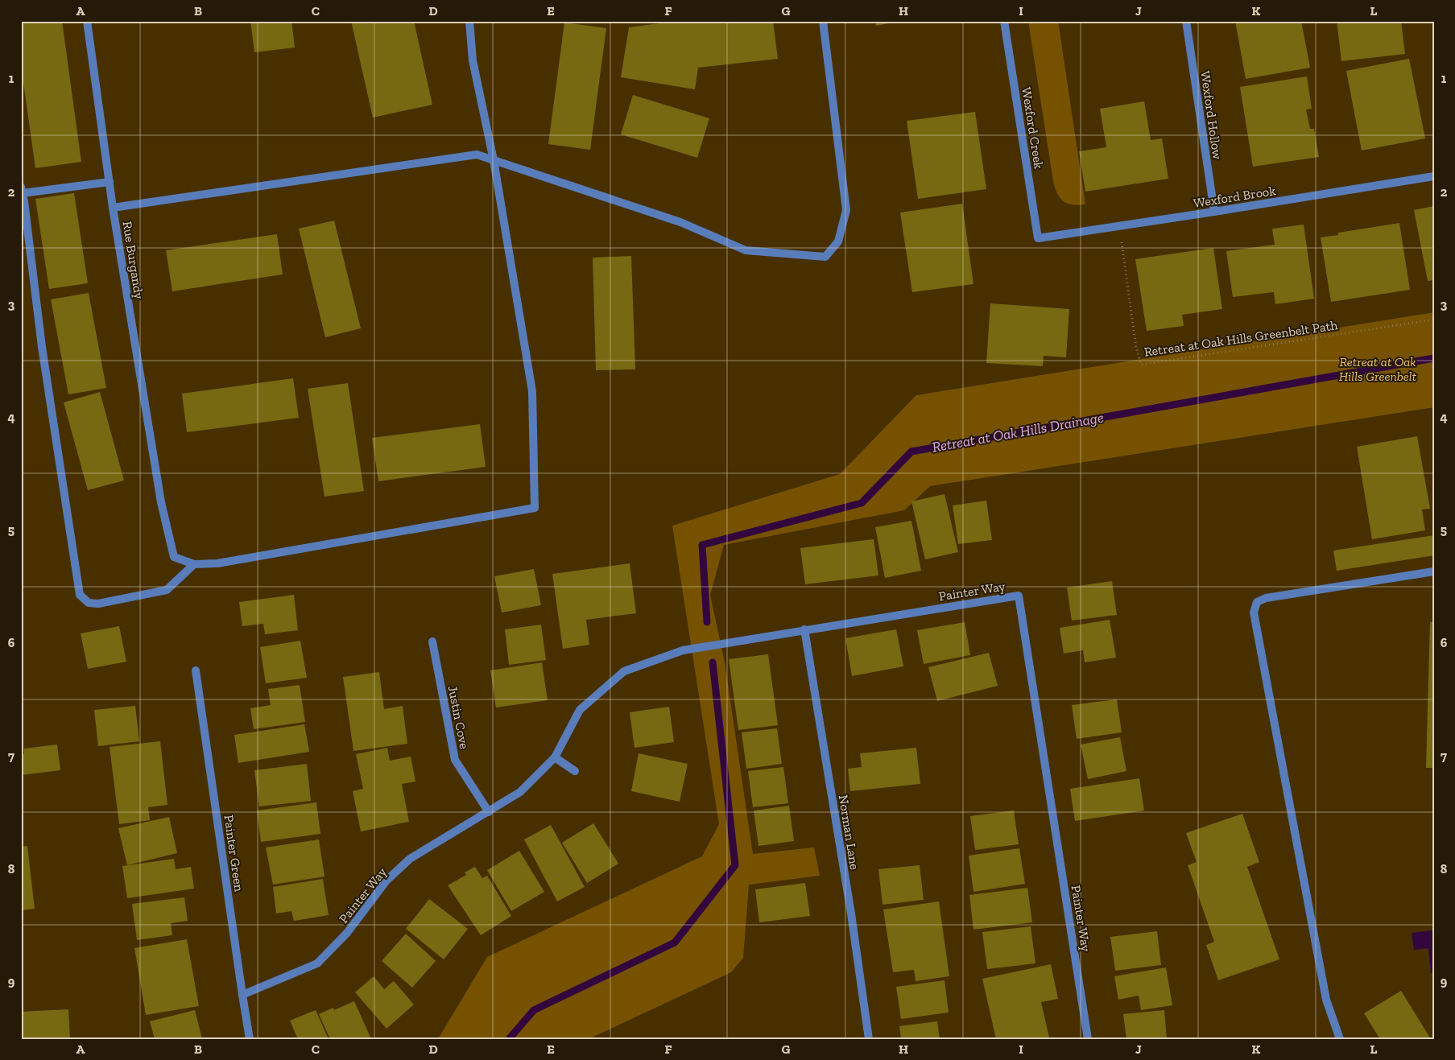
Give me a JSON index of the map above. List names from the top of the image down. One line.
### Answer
{"streets":{"street":["Wexford Hollow","Wexford Creek","Wexford Brook","Rue Burgandy","Painter Way","Justin Cove","Norman Lane","Painter Green"],"path":["Retreat at Oak Hills Greenbelt Path"]},"crossings":[["Wexford Hollow","Wexford Brook"],["Wexford Creek","Wexford Brook"],["Wexford Brook","Retreat at Oak Hills Greenbelt Path"],["Painter Way","Justin Cove"],["Painter Way","Norman Lane"],["Painter Way","Painter Green"]],"water":["Retreat at Oak Hills Drainage"],"parks":["Retreat at Oak Hills Greenbelt"],"grid":{"columns":["A","B","C","D","E","F","G","H","I","J","K","L"],"rows":["1","2","3","4","5","6","7","8","9"]}}
